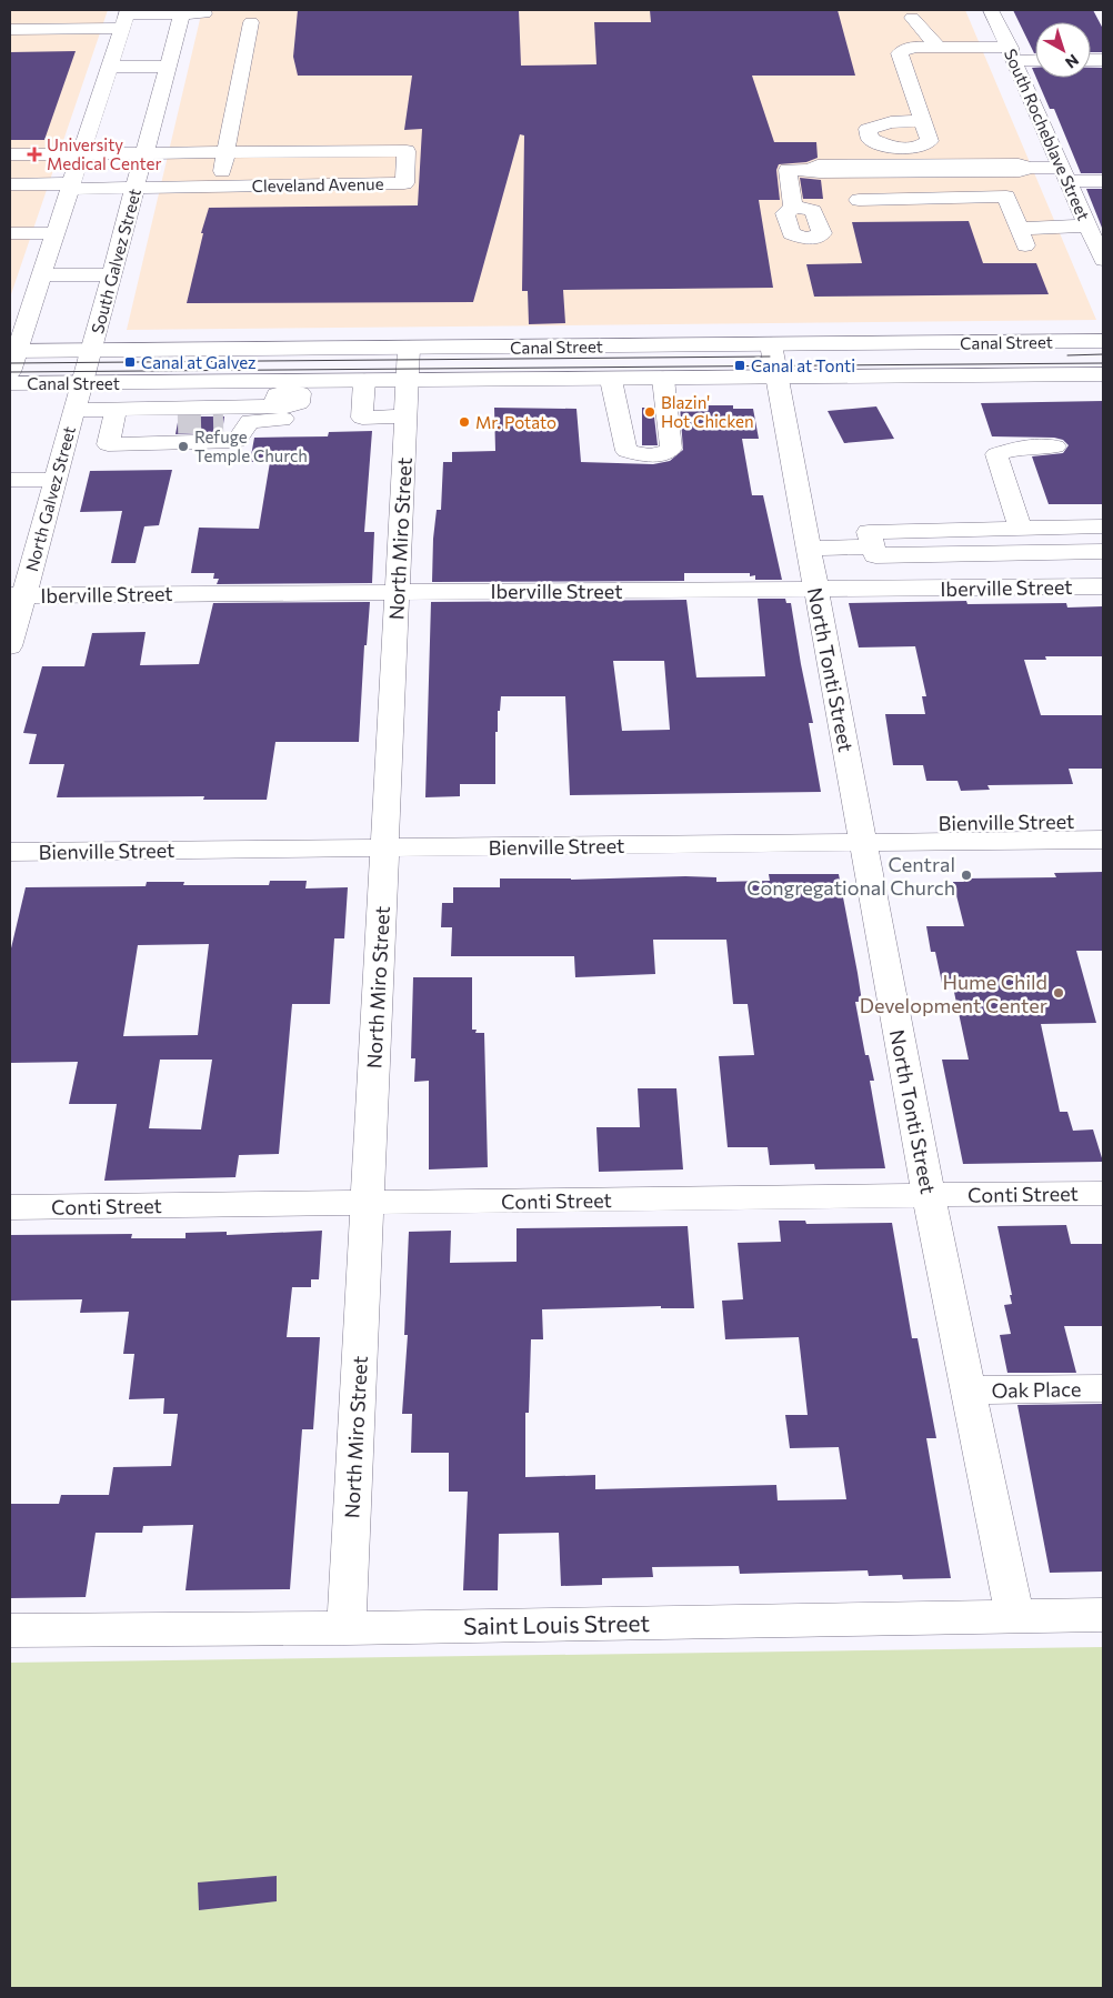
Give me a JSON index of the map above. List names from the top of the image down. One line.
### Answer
{"streets":{"street":["South Rocheblave Street","Cleveland Avenue","South Galvez Street","Canal Street","North Galvez Street","North Miro Street","Iberville Street","North Tonti Street","Bienville Street","Conti Street","Oak Place","Saint Louis Street"]},"crossings":[["Cleveland Avenue","South Galvez Street"],["South Galvez Street","Canal Street"],["South Galvez Street","North Galvez Street"],["Canal Street","North Galvez Street"],["Canal Street","North Miro Street"],["Canal Street","North Tonti Street"],["North Galvez Street","Iberville Street"],["North Miro Street","Iberville Street"],["North Miro Street","Bienville Street"],["North Miro Street","Conti Street"],["North Miro Street","Saint Louis Street"],["Iberville Street","North Tonti Street"],["North Tonti Street","Bienville Street"],["North Tonti Street","Conti Street"],["North Tonti Street","Oak Place"],["North Tonti Street","Saint Louis Street"]],"places":{"health":["University Medical Center"],"transit":["Canal at Galvez","Canal at Tonti"],"other":["Blazin' Hot Chicken","Mr. Potato","Refuge Temple Church","Central Congregational Church","Hume Child Development Center"]},"north":"bottom right"}
